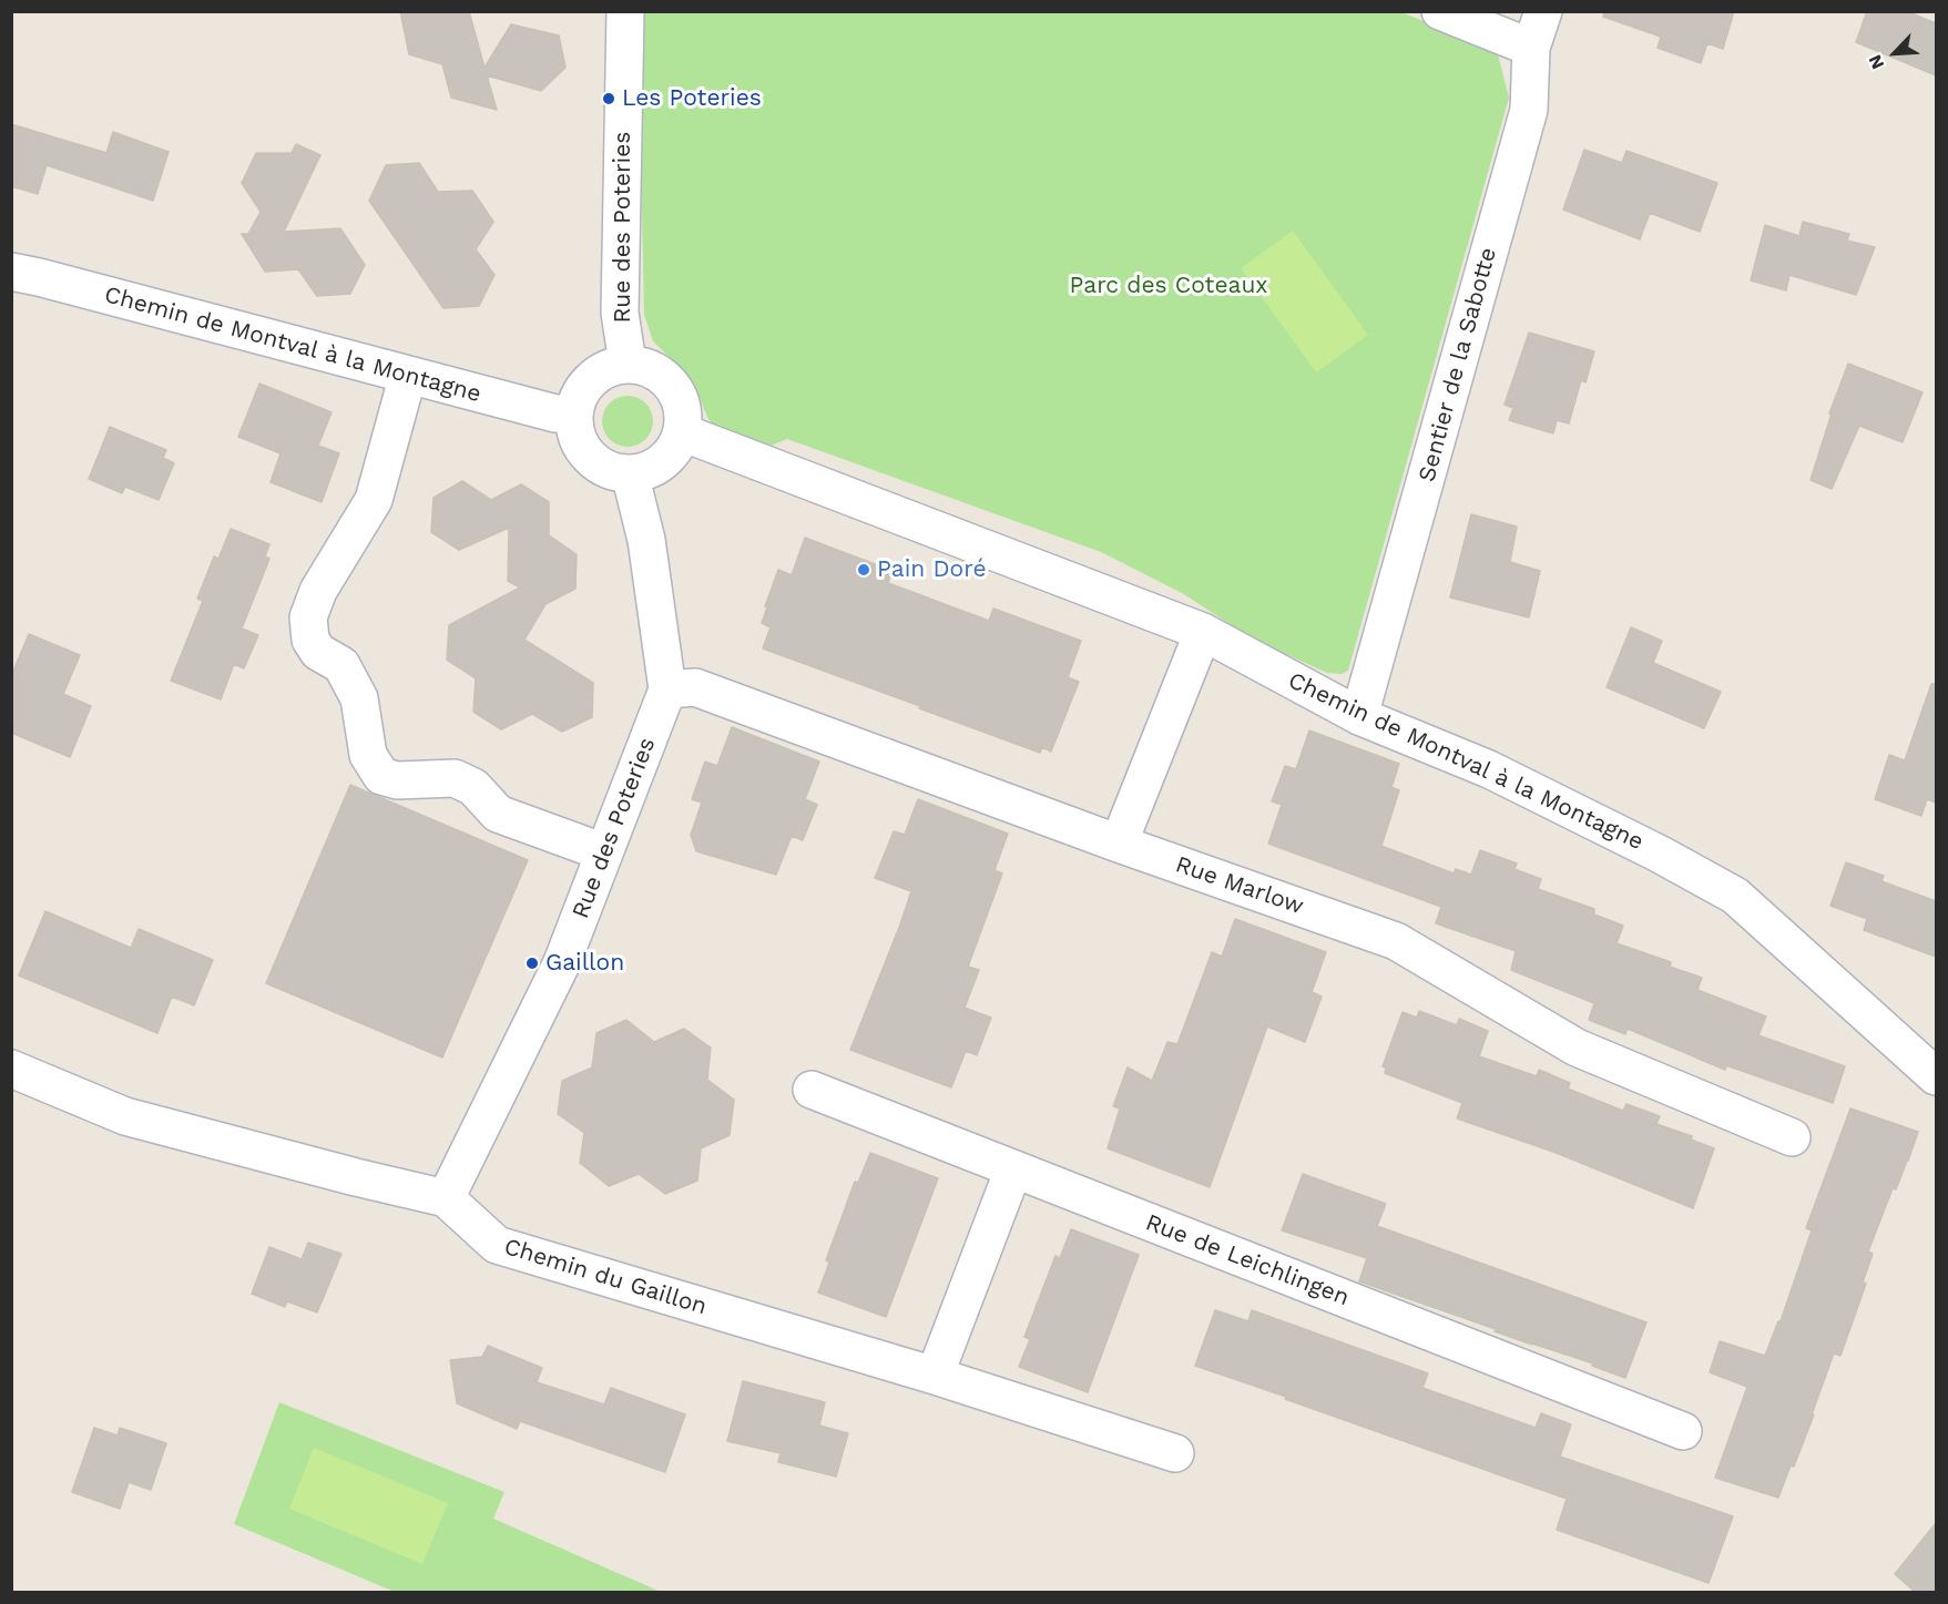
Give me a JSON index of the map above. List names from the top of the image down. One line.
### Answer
{"streets":{"street":["Rue des Poteries","Chemin de Montval à la Montagne","Sentier de la Sabotte","Rue Marlow","Rue de Leichlingen","Chemin du Gaillon"]},"crossings":[["Rue des Poteries","Chemin de Montval à la Montagne"],["Rue des Poteries","Rue Marlow"],["Rue des Poteries","Chemin du Gaillon"],["Chemin de Montval à la Montagne","Sentier de la Sabotte"]],"parks":["Parc des Coteaux"],"places":["Les Poteries","Pain Doré","Gaillon"],"north":"bottom left"}
